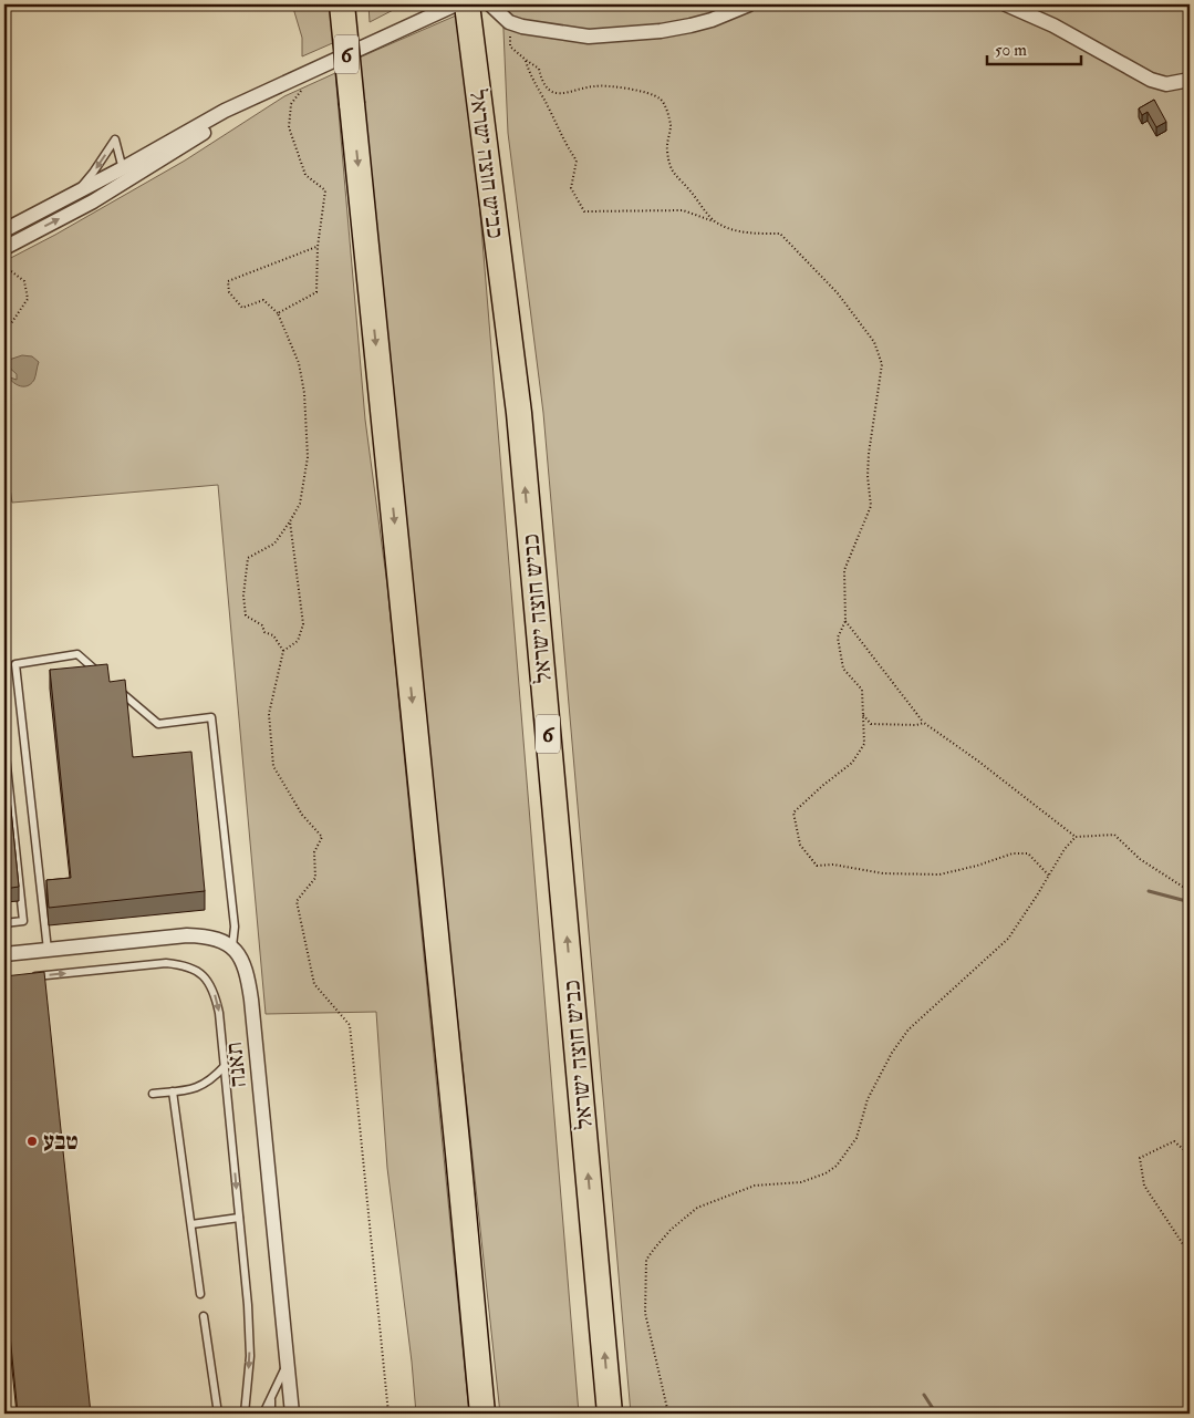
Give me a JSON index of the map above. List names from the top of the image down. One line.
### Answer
{"streets":{"highway":["6","כביש חוצה ישראל"],"street":["תאנה"]},"places":["טבע"],"scale_bar":"50 m"}
